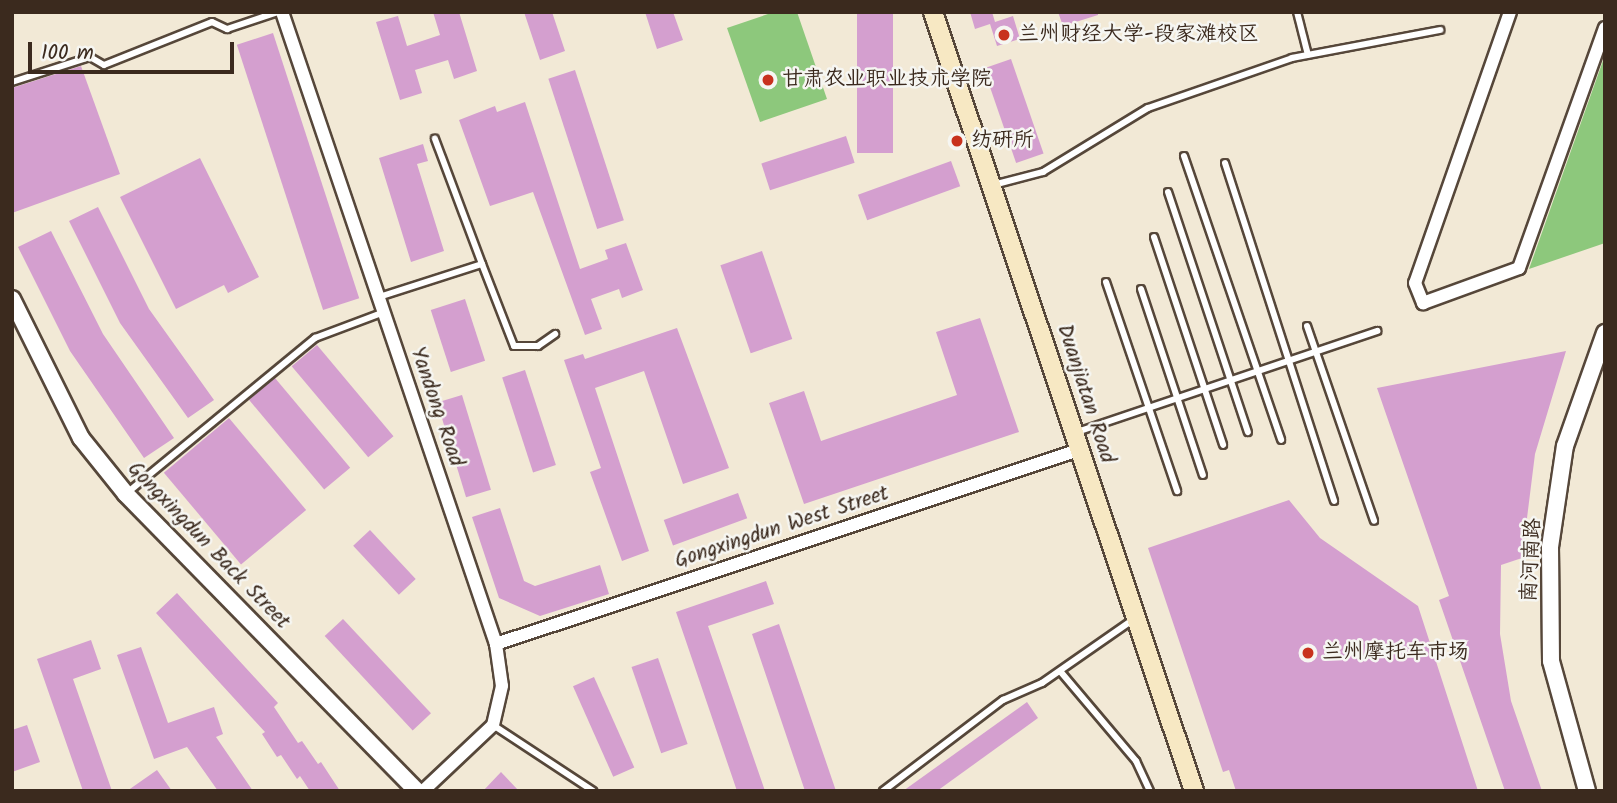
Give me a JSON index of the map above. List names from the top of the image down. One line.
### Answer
{"streets":{"main road":["Duanjiatan Road"],"street":["Yandong Road","Gongxingdun West Street","Gongxingdun Back Street","南河南路"]},"crossings":[["Duanjiatan Road","Gongxingdun West Street"],["Yandong Road","Gongxingdun West Street"]],"places":["兰州财经大学-段家滩校区","甘肃农业职业技术学院","纺研所","兰州摩托车市场"],"scale_bar":"100 m"}
